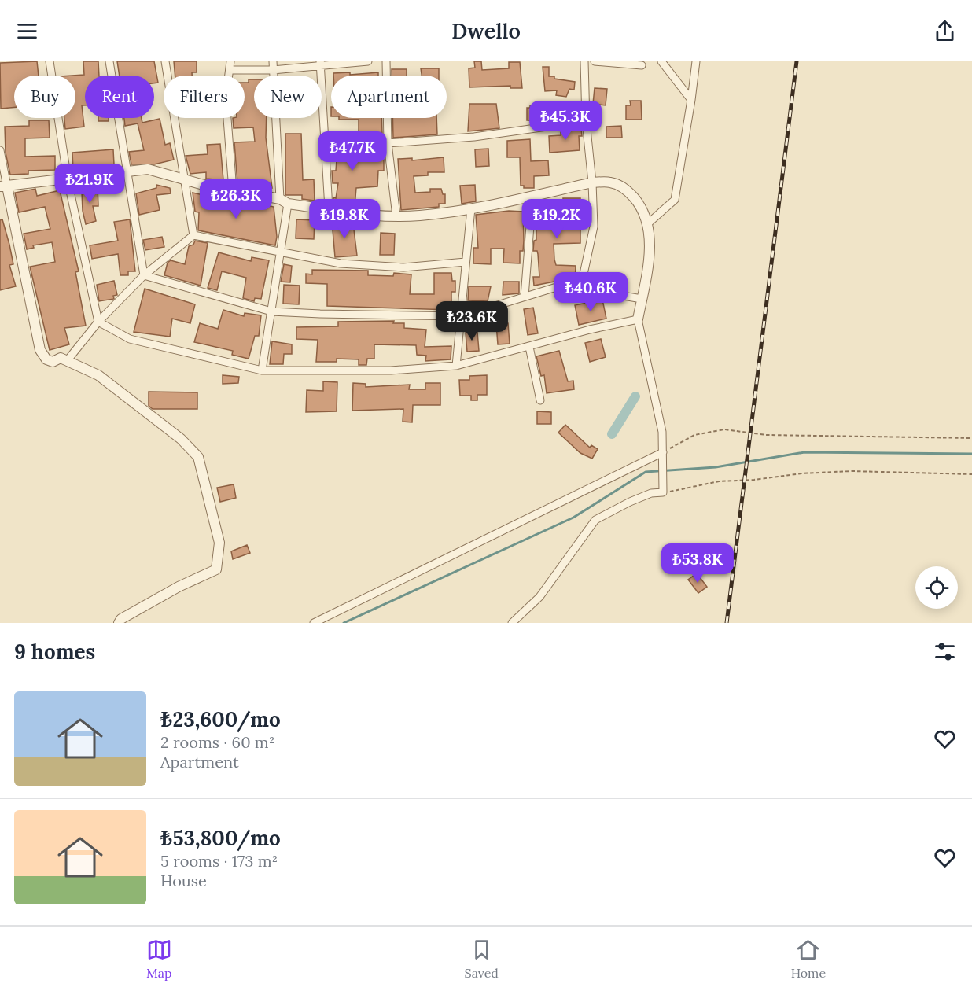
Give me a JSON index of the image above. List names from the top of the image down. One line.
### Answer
{"page":{"header":"Dwello","chip":["Buy","Rent","Filters","New","Apartment"],"price":["₺45.3K","₺47.7K","₺21.9K","₺26.3K","₺19.8K","₺19.2K","₺40.6K","₺23.6K","₺53.8K"],"heading":"9 homes","list":[{"name":"₺23,600/mo","note":"2 rooms · 60 m² · Apartment"},{"name":"₺53,800/mo","note":"5 rooms · 173 m² · House"}],"tabs":["Map","Saved","Home"]}}
